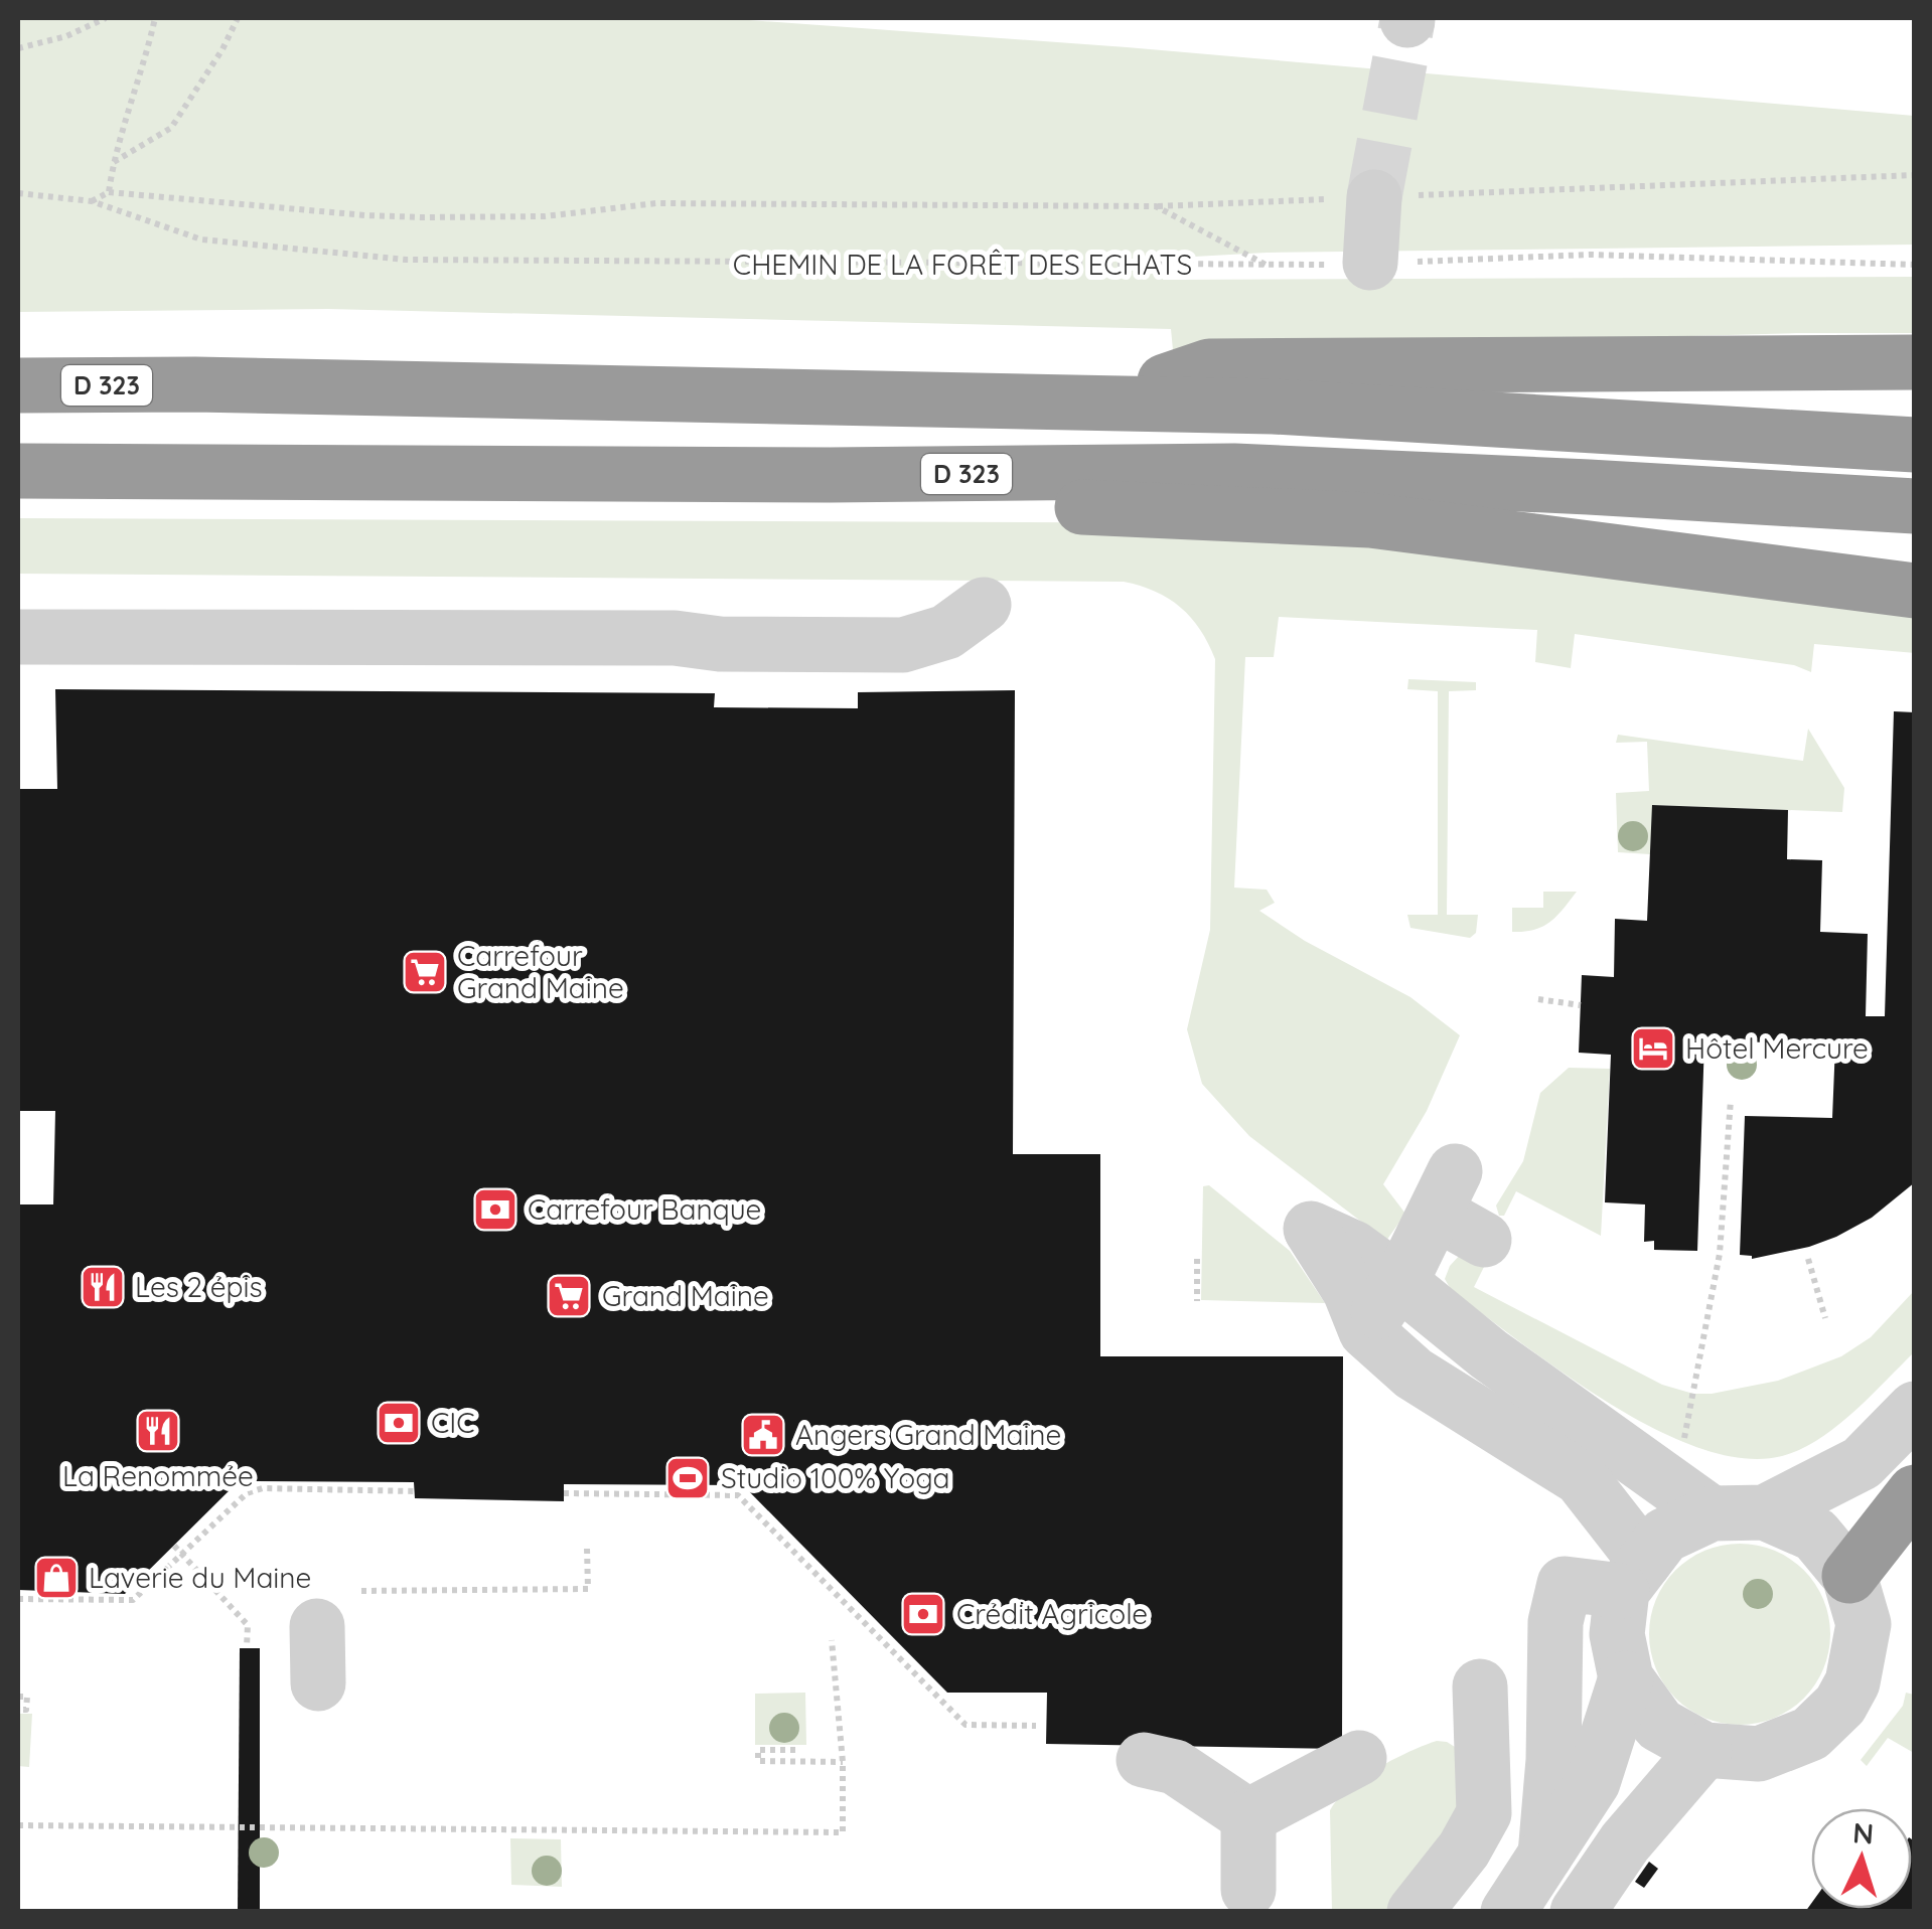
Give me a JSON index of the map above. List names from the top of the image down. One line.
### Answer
{"streets":{"highway":["D 323"],"path":["CHEMIN DE LA FORÊT DES ECHATS"]},"places":{"supermarket":["Carrefour Grand Maine","Grand Maine"],"hotel":["Hôtel Mercure"],"bank":["Carrefour Banque","CIC","Crédit Agricole"],"restaurant":["Les 2 épis","La Renommée"],"public building":["Angers Grand Maine"],"sports":["Studio 100% Yoga"],"shop":["Laverie du Maine"]},"north":"top"}
